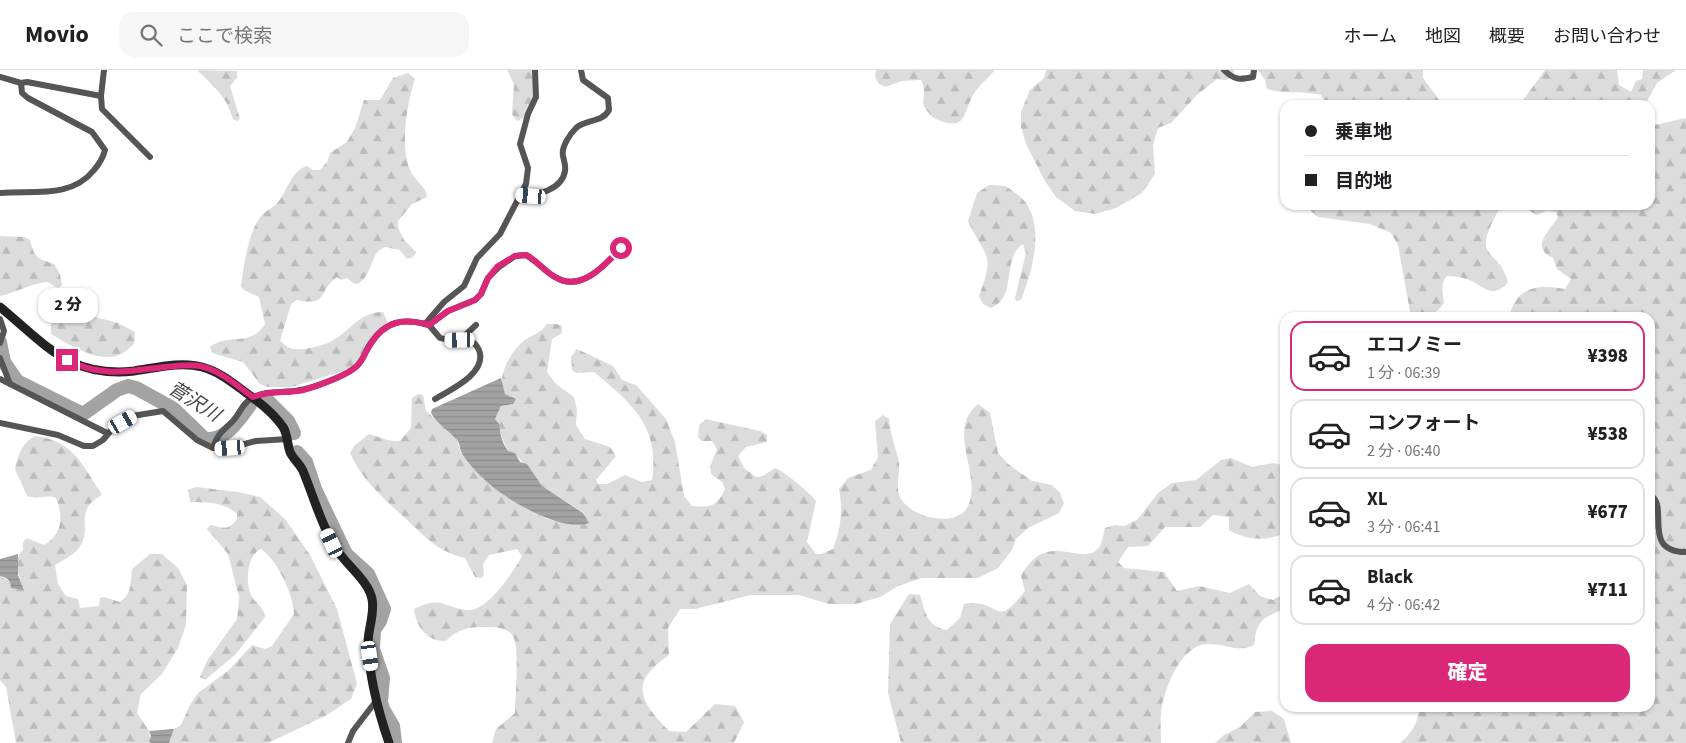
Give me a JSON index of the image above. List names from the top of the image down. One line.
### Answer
{"water":["菅沢川"],"page":{"header":"Movio","search":"ここで検索","nav":["ホーム","地図","概要","お問い合わせ"],"banner":["乗車地","目的地"],"bubble":"2 分","list":[{"name":"エコノミー","note":"1 分 · 06:39","value":"¥398"},{"name":"コンフォート","note":"2 分 · 06:40","value":"¥538"},{"name":"XL","note":"3 分 · 06:41","value":"¥677"},{"name":"Black","note":"4 分 · 06:42","value":"¥711"}],"buttons":"確定"}}
